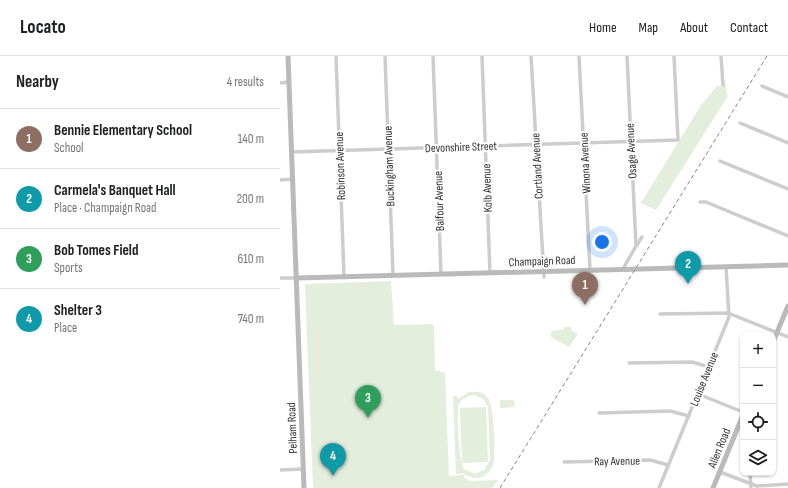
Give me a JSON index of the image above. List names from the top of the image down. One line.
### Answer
{"streets":{"main road":["Champaign Road","Pelham Road","Allen Road"],"street":["Devonshire Street","Osage Avenue","Winona Avenue","Robinson Avenue","Buckingham Avenue","Cortland Avenue","Kolb Avenue","Balfour Avenue","Louise Avenue","Ray Avenue"]},"crossings":[["Devonshire Street","Osage Avenue"],["Devonshire Street","Winona Avenue"],["Devonshire Street","Robinson Avenue"],["Devonshire Street","Buckingham Avenue"],["Devonshire Street","Cortland Avenue"],["Devonshire Street","Kolb Avenue"],["Devonshire Street","Balfour Avenue"],["Devonshire Street","Pelham Road"],["Winona Avenue","Champaign Road"],["Robinson Avenue","Champaign Road"],["Buckingham Avenue","Champaign Road"],["Cortland Avenue","Champaign Road"],["Kolb Avenue","Champaign Road"],["Balfour Avenue","Champaign Road"],["Champaign Road","Louise Avenue"],["Champaign Road","Pelham Road"],["Louise Avenue","Ray Avenue"]],"page":{"header":"Locato","nav":["Home","Map","About","Contact"],"heading":["Nearby","4 results"],"list":[{"mark":"1","name":"Bennie Elementary School","note":"School","value":"140 m"},{"mark":"2","name":"Carmela's Banquet Hall","note":"Place · Champaign Road","value":"200 m"},{"mark":"3","name":"Bob Tomes Field","note":"Sports","value":"610 m"},{"mark":"4","name":"Shelter 3","note":"Place","value":"740 m"}],"pins":["2","1","3","4"],"map_buttons":["+","−"]}}
